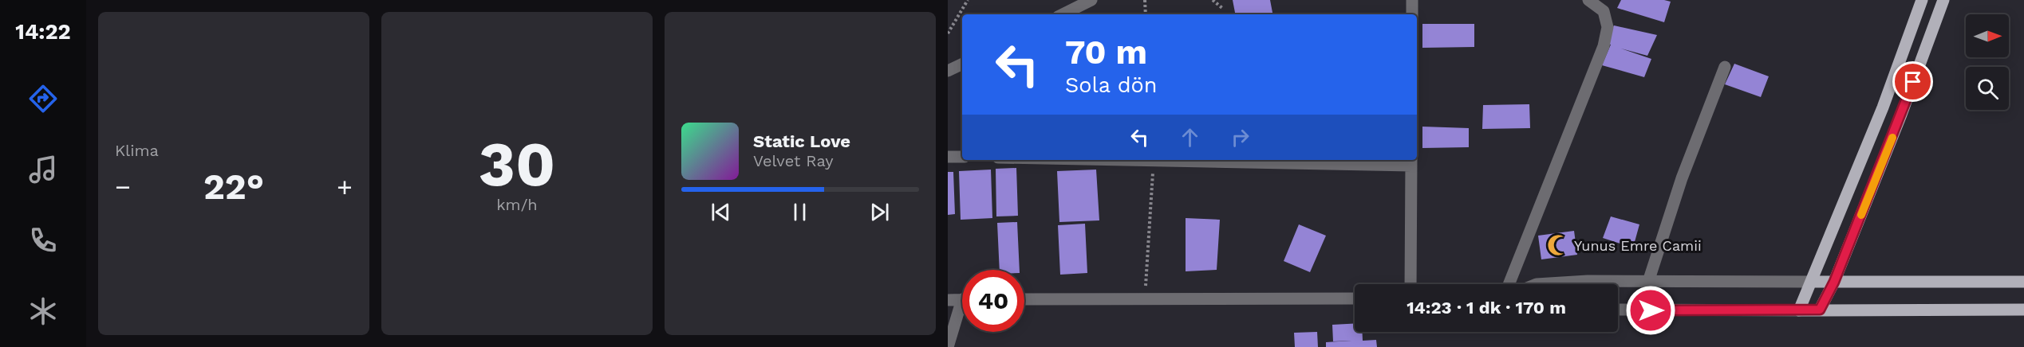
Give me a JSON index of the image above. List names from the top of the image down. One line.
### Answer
{"places":{"mosque":["Yunus Emre Camii"]},"north":"right","page":{"tabs":"14:22","tile":["Klima",["30","km/h"]],"turn":["70 m","Sola dön"],"song":["Static Love","Velvet Ray"],"heat":["−","22°","+"],"limit":"40","trip":"14:23 · 1 dk · 170 m"}}
